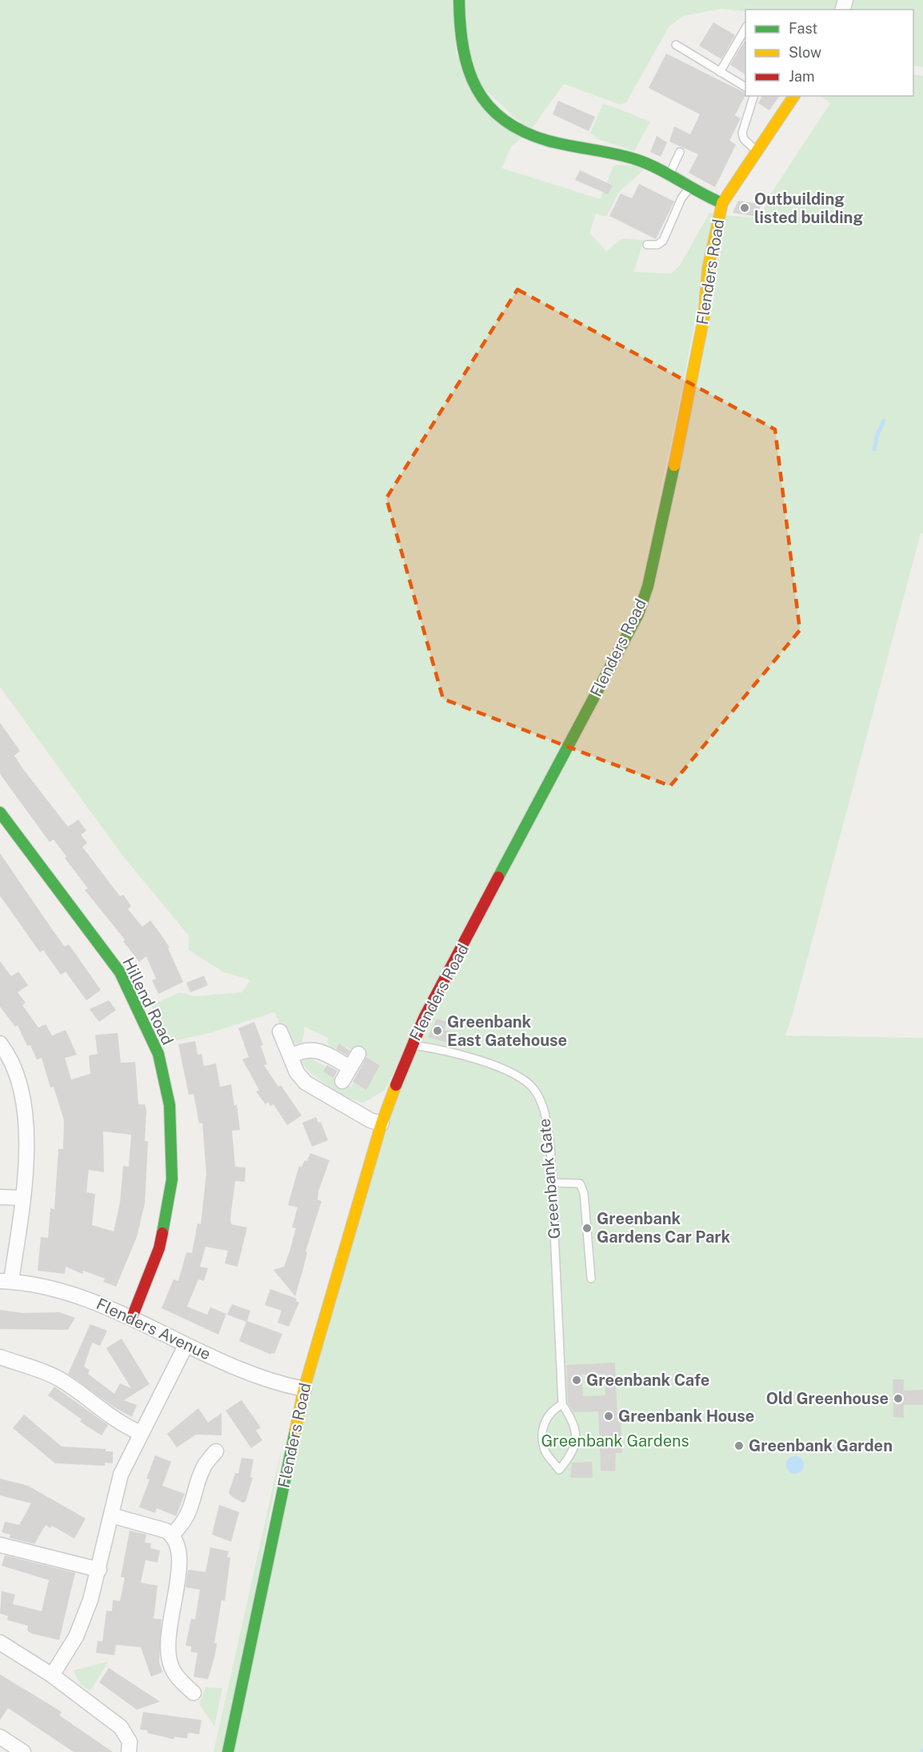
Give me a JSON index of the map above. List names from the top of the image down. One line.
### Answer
{"streets":{"street":["Flenders Road","Hillend Road","Flenders Avenue"],"lane":["Greenbank Gate"]},"crossings":[["Flenders Road","Greenbank Gate"],["Flenders Road","Flenders Avenue"],["Hillend Road","Flenders Avenue"]],"parks":["Greenbank Gardens"],"places":["Outbuilding listed building","Greenbank East Gatehouse","Greenbank Gardens Car Park","Greenbank Cafe","Old Greenhouse","Greenbank House","Greenbank Garden"],"legend":["Fast","Slow","Jam"]}
